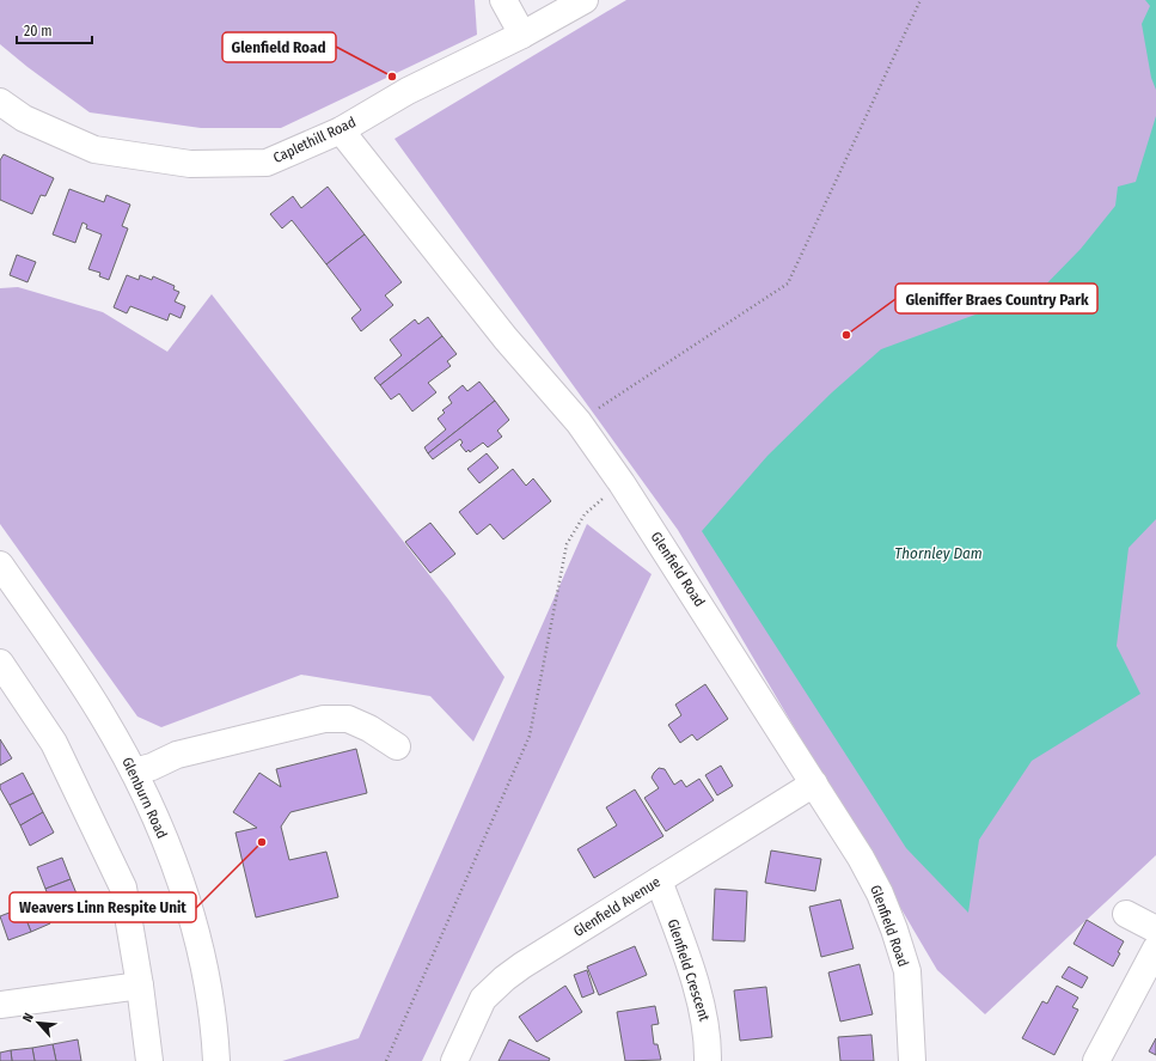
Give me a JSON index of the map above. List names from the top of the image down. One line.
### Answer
{"streets":{"street":["Caplethill Road","Glenfield Road","Glenburn Road","Glenfield Avenue","Glenfield Crescent"]},"crossings":[["Caplethill Road","Glenfield Road"],["Glenfield Road","Glenfield Avenue"],["Glenfield Avenue","Glenfield Crescent"]],"water":["Thornley Dam"],"places":["Glenfield Road","Gleniffer Braes Country Park","Weavers Linn Respite Unit"],"scale_bar":"20 m","north":"top left"}
